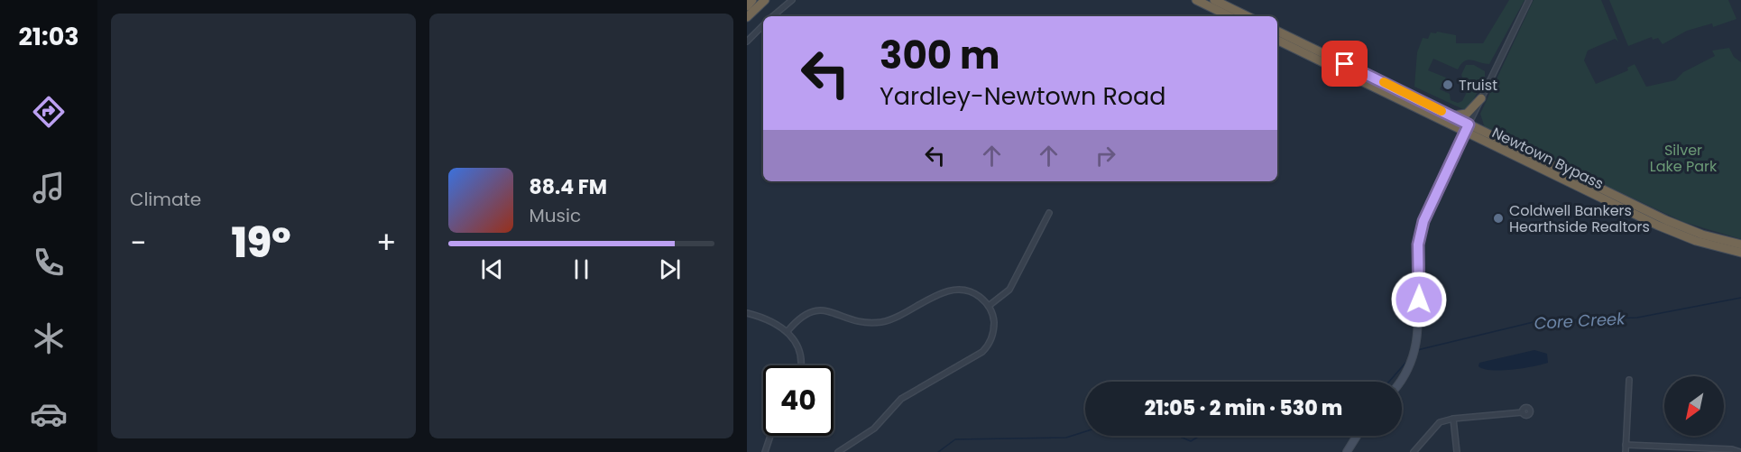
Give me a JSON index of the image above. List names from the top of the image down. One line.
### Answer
{"streets":{"highway":["Newtown Bypass"]},"water":["Core Creek"],"parks":["Silver Lake Park"],"places":["Truist","Coldwell Bankers Hearthside Realtors"],"north":"bottom left","page":{"tabs":"21:03","tile":"Climate","turn":["300 m","Yardley-Newtown Road"],"song":["88.4 FM","Music"],"heat":["−","19°","+"],"limit":"40","trip":"21:05 · 2 min · 530 m"}}
